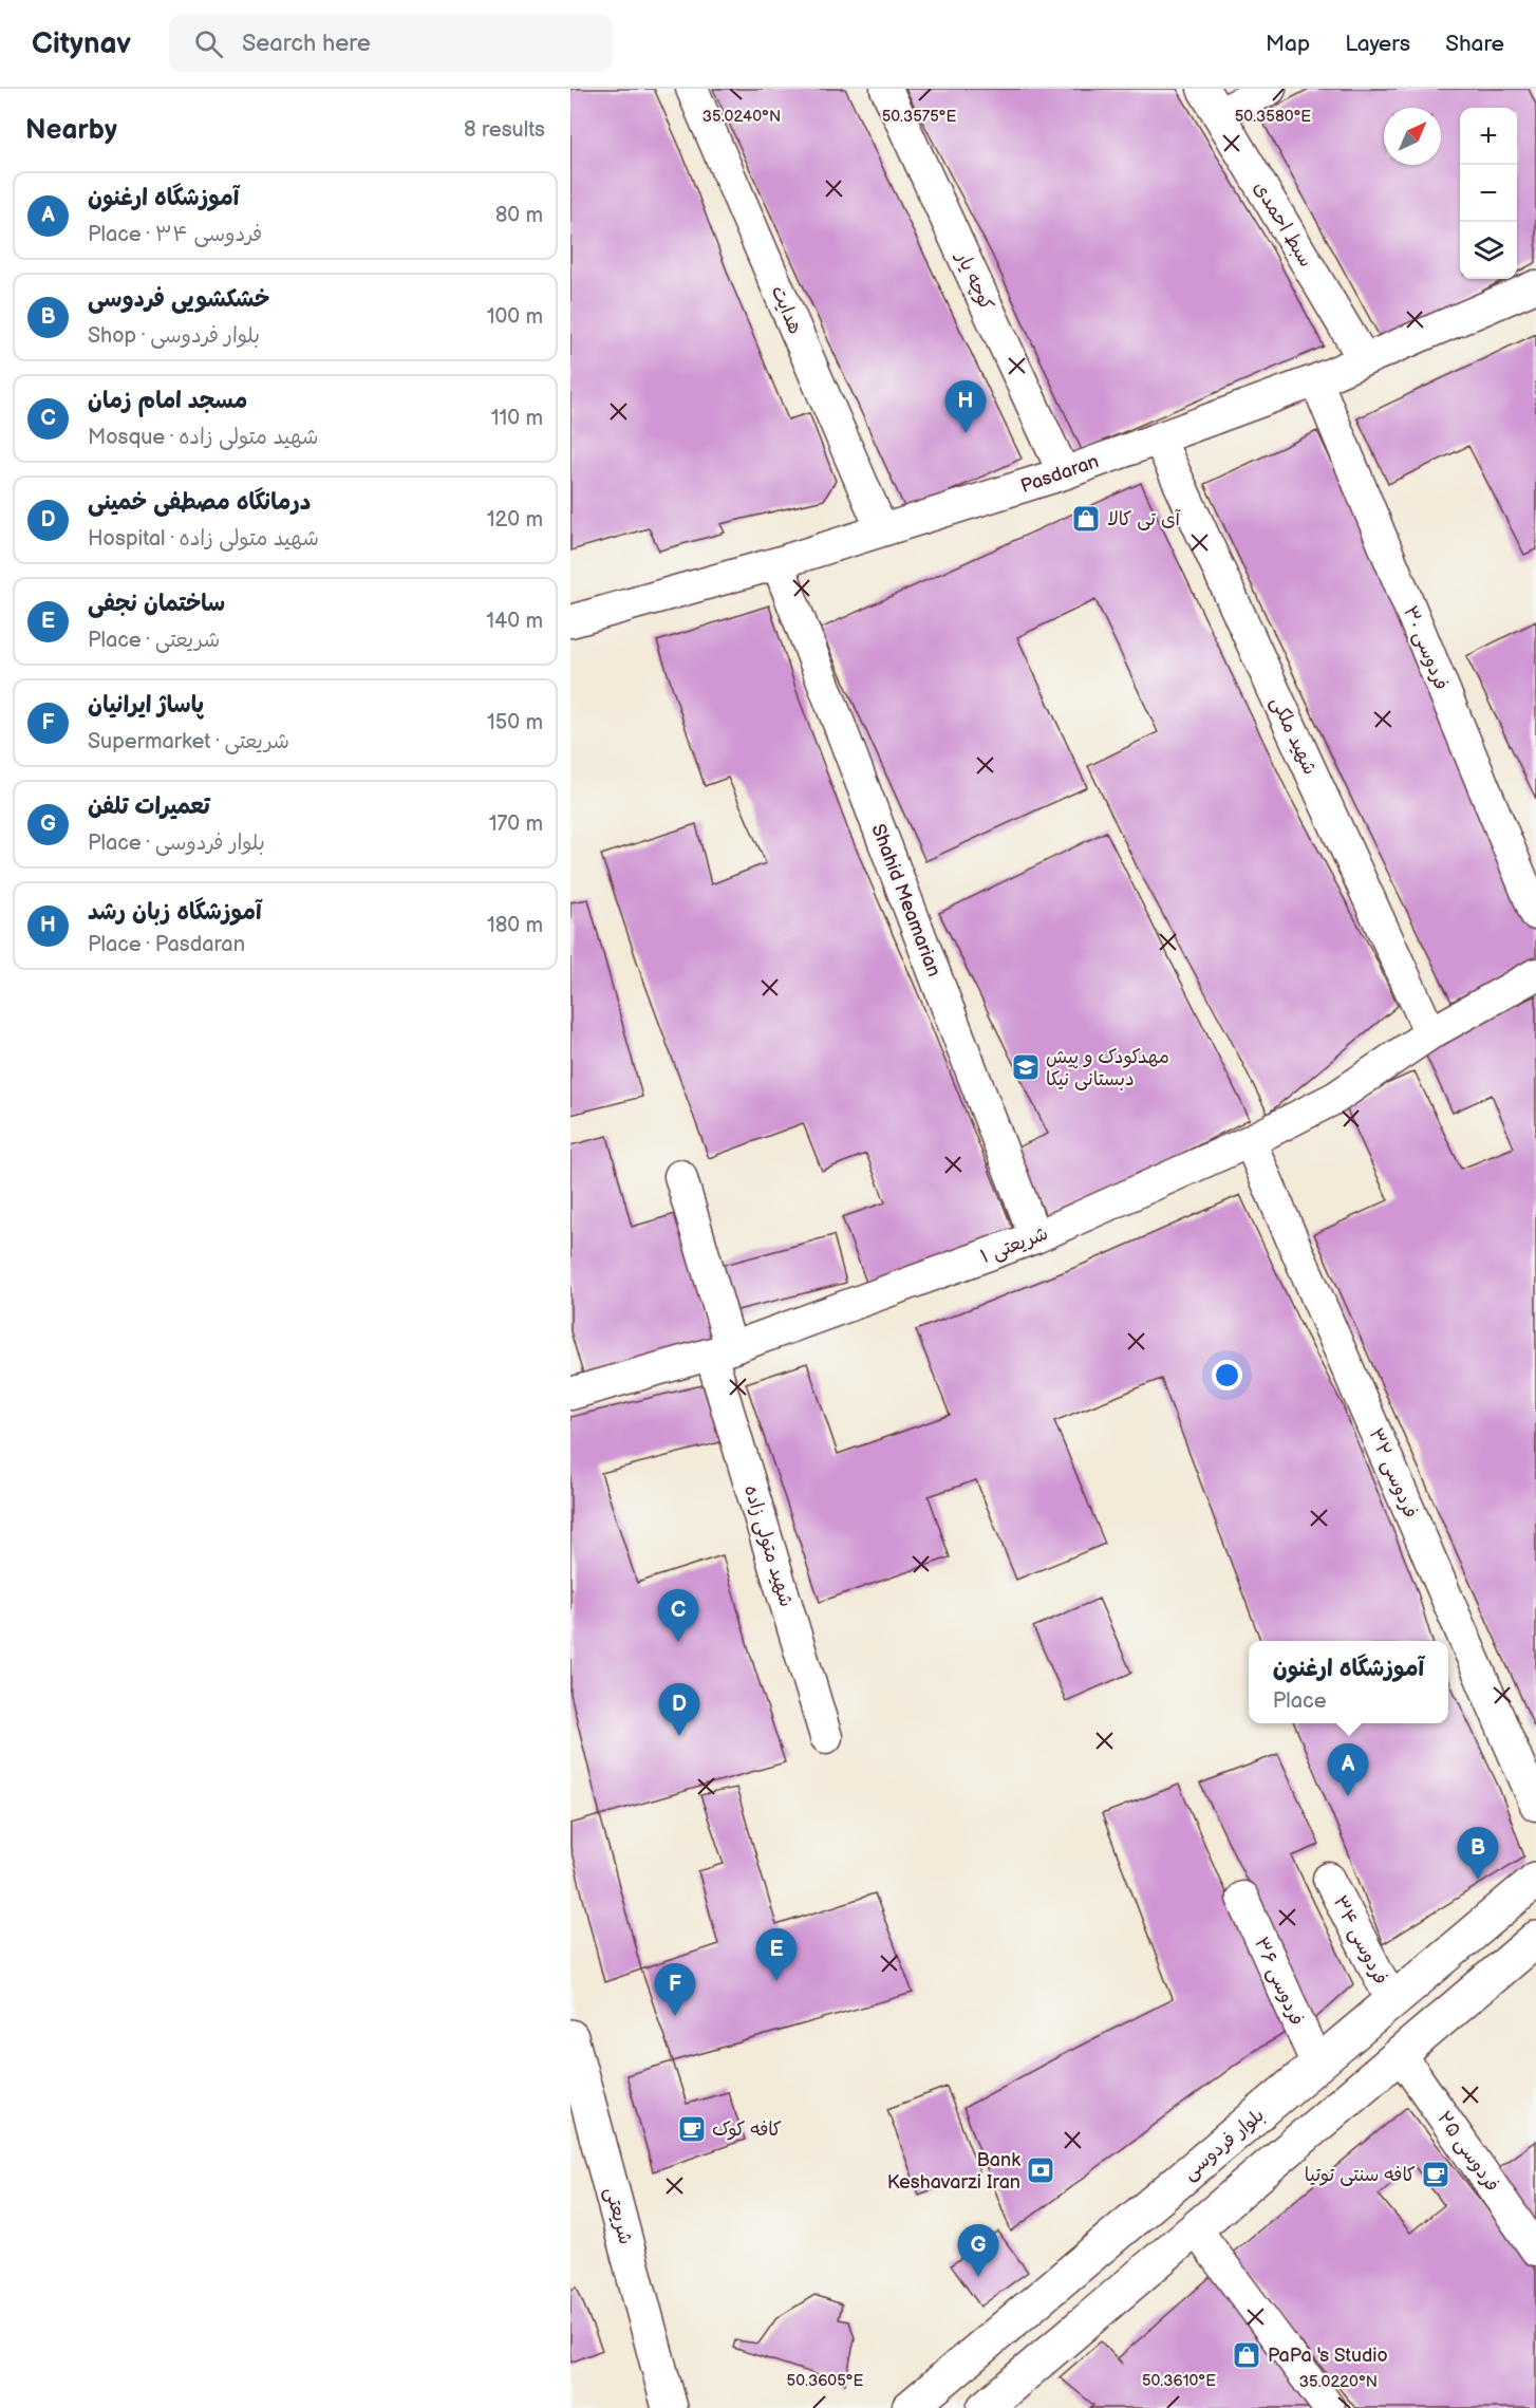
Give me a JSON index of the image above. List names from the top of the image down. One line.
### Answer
{"streets":{"main road":["بلوار فردوسی","شریعتی"],"street":["سبط احمدی","کوچه یار","هدایت","Pasdaran","فردوسی ۳۰","شهید ملکی","Shahid Meamarian","شریعتی ۱","فردوسی ۳۲","شهید متولی زاده","فردوسی ۳۴","فردوسی ۳۶","فردوسی ۲۵"]},"crossings":[["سبط احمدی","Pasdaran"],["کوچه یار","Pasdaran"],["هدایت","Pasdaran"],["Pasdaran","فردوسی ۳۰"],["Pasdaran","شهید ملکی"],["Pasdaran","Shahid Meamarian"],["شهید ملکی","شریعتی ۱"],["Shahid Meamarian","شریعتی ۱"],["شریعتی ۱","فردوسی ۳۲"],["شریعتی ۱","شهید متولی زاده"],["فردوسی ۳۴","بلوار فردوسی"],["فردوسی ۳۶","بلوار فردوسی"]],"places":{"shop":["آی تی کالا","PaPa 's Studio"],"school or university":["مهدکودک و پیش دبستانی نیکا"],"cafe":["کافه کوک","کافه سنتی توتیا"],"bank":["Bank Keshavarzi Iran"]},"north":"top right","page":{"header":"Citynav","search":"Search here","nav":["Map","Layers","Share"],"heading":["Nearby","8 results"],"map_buttons":["+","−"],"list":[{"mark":"A","name":"آموزشگاه ارغنون","note":"Place · فردوسی ۳۴","value":"80 m"},{"mark":"B","name":"خشکشویی فردوسی","note":"Shop · بلوار فردوسی","value":"100 m"},{"mark":"C","name":"مسجد امام زمان","note":"Mosque · شهید متولی زاده","value":"110 m"},{"mark":"D","name":"درمانگاه مصطفی خمینی","note":"Hospital · شهید متولی زاده","value":"120 m"},{"mark":"E","name":"ساختمان نجفی","note":"Place · شریعتی","value":"140 m"},{"mark":"F","name":"پاساژ ایرانیان","note":"Supermarket · شریعتی","value":"150 m"},{"mark":"G","name":"تعمیرات تلفن","note":"Place · بلوار فردوسی","value":"170 m"},{"mark":"H","name":"آموزشگاه زبان رشد","note":"Place · Pasdaran","value":"180 m"}],"pins":["H","C","D","A","B","E","F","G"],"popup":["آموزشگاه ارغنون","Place"]},"coordinates":["35.0240°N","50.3575°E","50.3580°E","50.3605°E","50.3610°E","35.0220°N"]}
